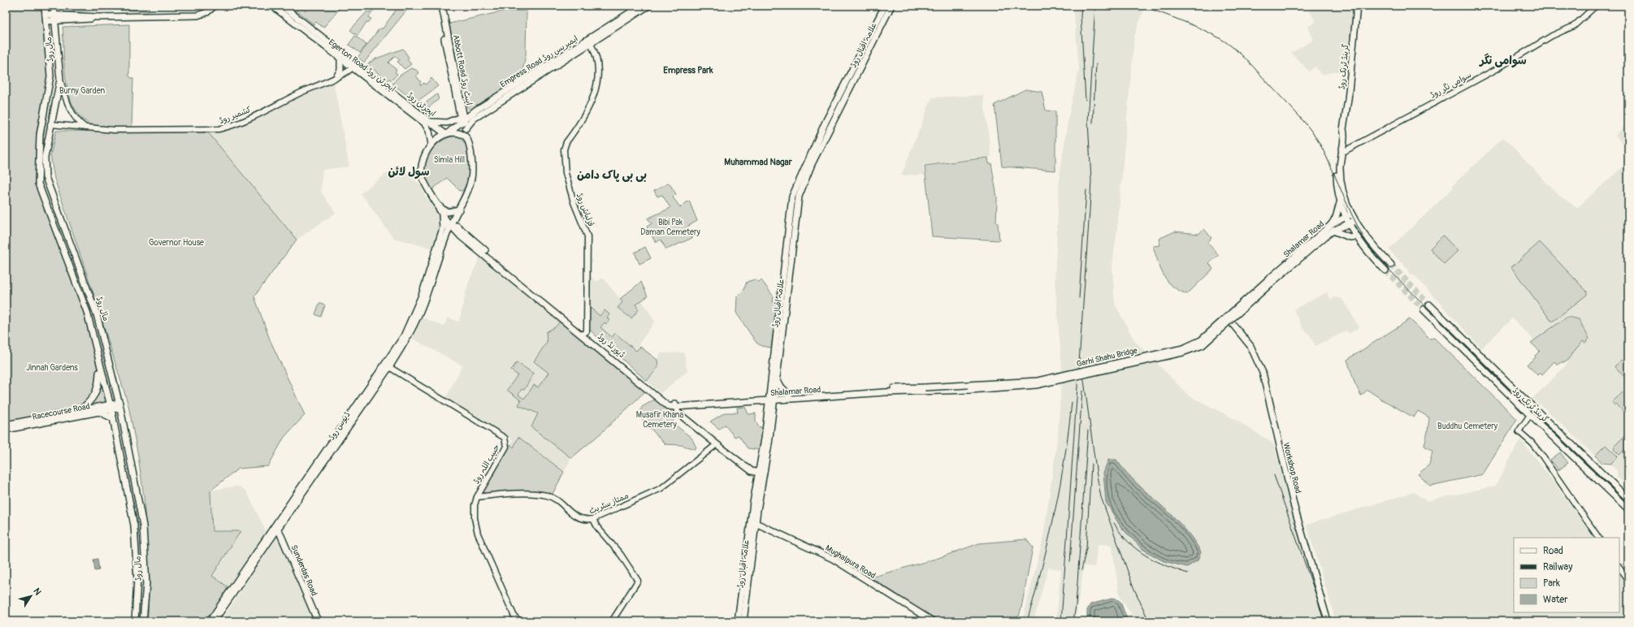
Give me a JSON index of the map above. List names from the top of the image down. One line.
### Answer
{"streets":{"main road":["علامہ اقبال روڈ","مال روڈ","Empress Road ایمپریس روڈ","Egerton Road ایجرٹن روڈ","گرینڈ ٹرنک روڈ","Abbott Road ایبٹ روڈ","ایجرٹن روڈ","Shalamar Road","ڈیورنڈ روڈ","Garhi Shahu Bridge","Racecourse Road","ڈیوس روڈ","Workshop Road","Mughalpura Road","Sunderdas Road"],"street":["سوامی نگر روڈ","کشمیر روڈ","قزلباش روڈ","حبیب اللہ روڈ","ممتاز سٹریٹ"]},"crossings":[["علامہ اقبال روڈ","Shalamar Road"],["علامہ اقبال روڈ","ڈیورنڈ روڈ"],["علامہ اقبال روڈ","Mughalpura Road"],["مال روڈ","کشمیر روڈ"],["مال روڈ","Racecourse Road"],["Empress Road ایمپریس روڈ","Egerton Road ایجرٹن روڈ"],["Empress Road ایمپریس روڈ","Abbott Road ایبٹ روڈ"],["Empress Road ایمپریس روڈ","ایجرٹن روڈ"],["Empress Road ایمپریس روڈ","قزلباش روڈ"],["Empress Road ایمپریس روڈ","ڈیورنڈ روڈ"],["Empress Road ایمپریس روڈ","ڈیوس روڈ"],["Egerton Road ایجرٹن روڈ","Abbott Road ایبٹ روڈ"],["Egerton Road ایجرٹن روڈ","ایجرٹن روڈ"],["Egerton Road ایجرٹن روڈ","کشمیر روڈ"],["Egerton Road ایجرٹن روڈ","ڈیورنڈ روڈ"],["Egerton Road ایجرٹن روڈ","ڈیوس روڈ"],["گرینڈ ٹرنک روڈ","سوامی نگر روڈ"],["گرینڈ ٹرنک روڈ","Shalamar Road"],["Abbott Road ایبٹ روڈ","ایجرٹن روڈ"],["Abbott Road ایبٹ روڈ","ڈیورنڈ روڈ"],["Abbott Road ایبٹ روڈ","ڈیوس روڈ"],["ایجرٹن روڈ","کشمیر روڈ"],["ایجرٹن روڈ","ڈیورنڈ روڈ"],["ایجرٹن روڈ","ڈیوس روڈ"],["قزلباش روڈ","ڈیورنڈ روڈ"],["Shalamar Road","ڈیورنڈ روڈ"],["Shalamar Road","Garhi Shahu Bridge"],["ڈیورنڈ روڈ","ڈیوس روڈ"],["ڈیورنڈ روڈ","ممتاز سٹریٹ"],["ڈیوس روڈ","حبیب اللہ روڈ"],["ڈیوس روڈ","Sunderdas Road"],["حبیب اللہ روڈ","ممتاز سٹریٹ"]],"districts":["سوامی نگر","Empress Park","Muhammad Nagar","سول لائن","بی بی پاک دامن"],"parks":["Burny Garden","Simla Hill","Bibi Pak Daman Cemetery","Governor House","Jinnah Gardens","Musafir Khana Cemetery","Buddhu Cemetery"],"legend":["Road","Railway","Park","Water"],"north":"top right"}
